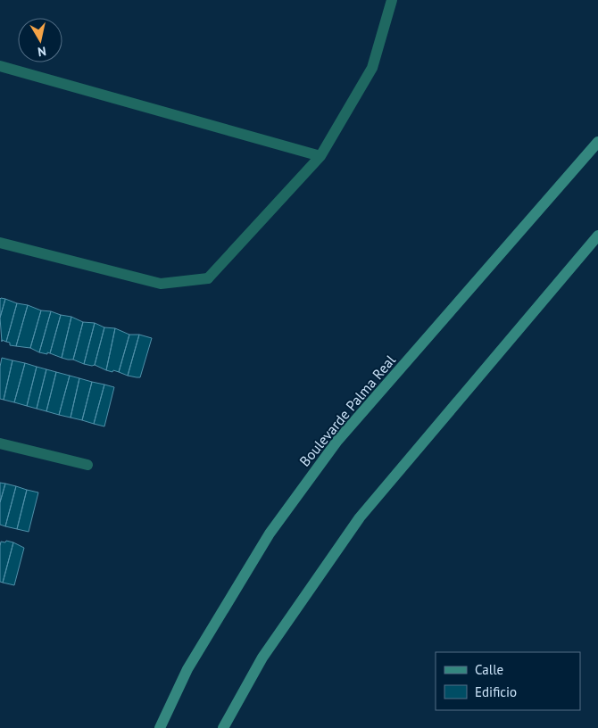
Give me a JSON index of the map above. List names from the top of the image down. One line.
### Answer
{"streets":{"main road":["Boulevarde Palma Real"]},"legend":["Calle","Edificio"],"north":"bottom"}
